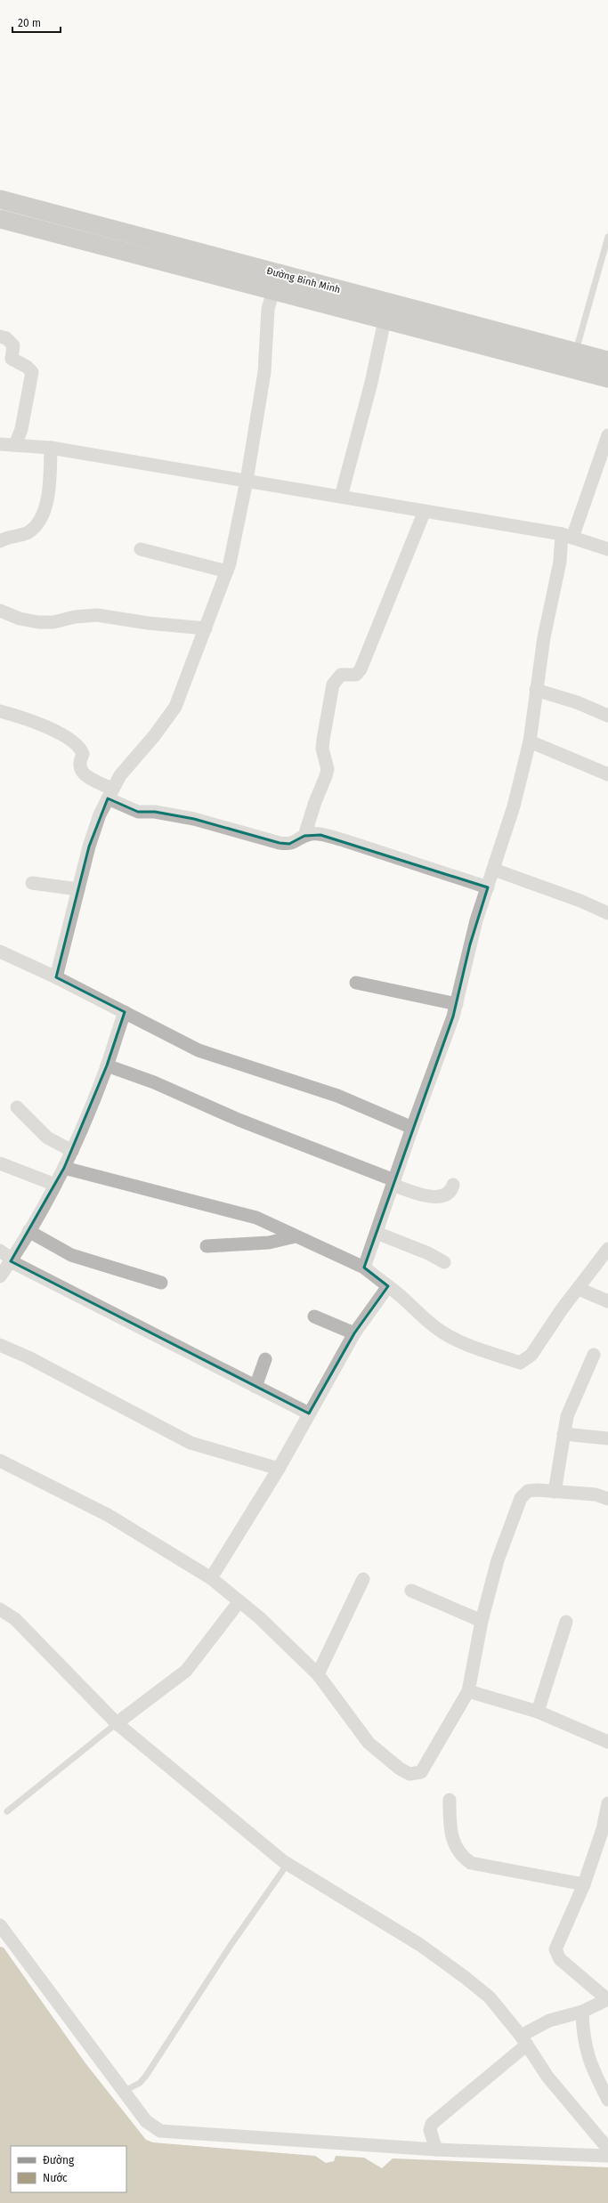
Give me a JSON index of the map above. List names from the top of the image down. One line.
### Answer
{"streets":{"main road":["Đường Binh Minh"]},"legend":["Đường","Nước"],"scale_bar":"20 m"}
